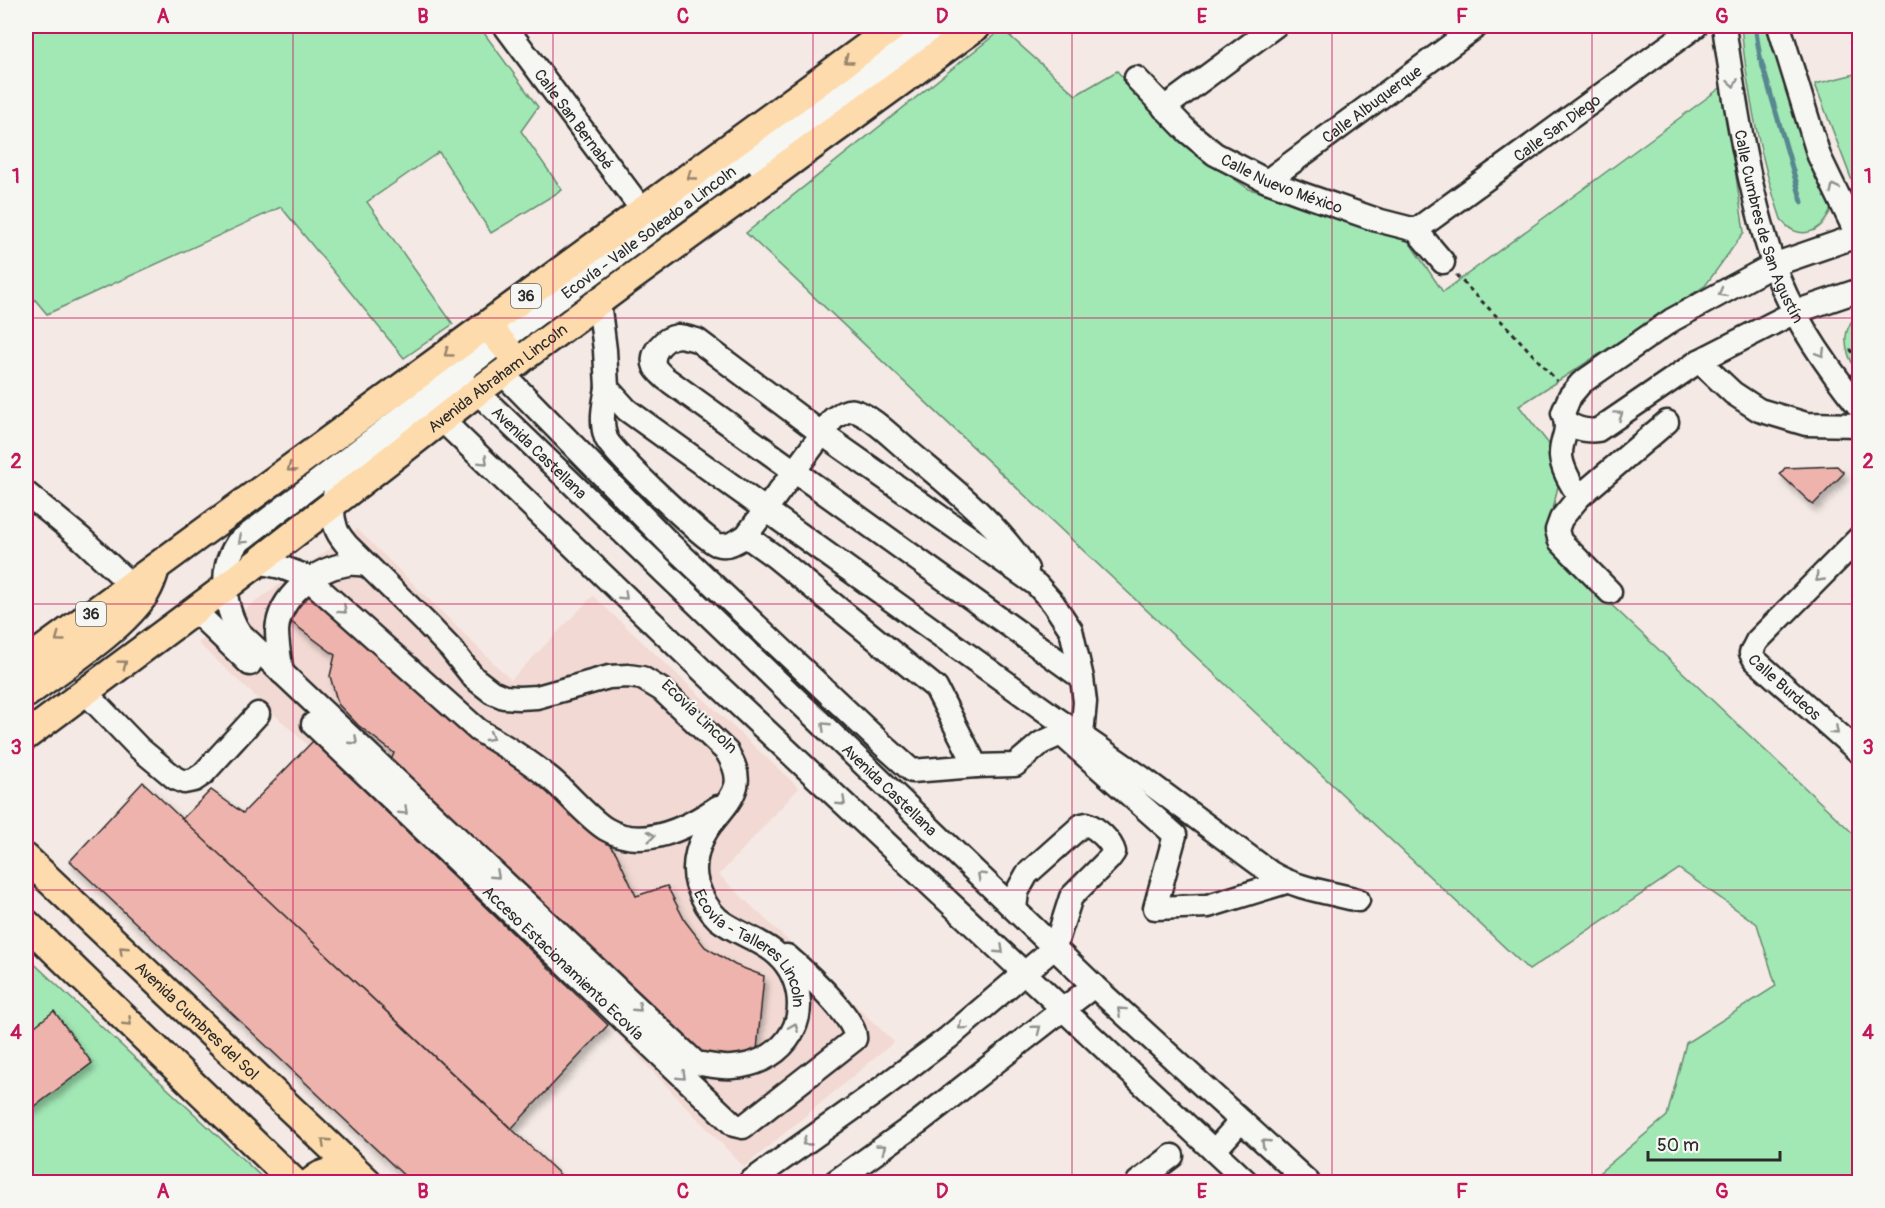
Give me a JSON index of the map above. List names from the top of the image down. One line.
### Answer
{"streets":{"main road":["36","Avenida Abraham Lincoln","Avenida Cumbres del Sol"],"street":["Calle Albuquerque","Calle San Bernabé","Calle San Diego","Calle Nuevo México","Calle Cumbres de San Agustín","Ecovía - Valle Soleado a Lincoln","Avenida Castellana","Calle Burdeos","Ecovía Lincoln","Ecovía - Talleres Lincoln","Acceso Estacionamiento Ecovía"]},"crossings":[["Calle Albuquerque","Calle Nuevo México"],["Calle San Bernabé","36"],["Calle San Diego","Calle Nuevo México"],["Ecovía - Valle Soleado a Lincoln","36"],["Ecovía - Valle Soleado a Lincoln","Avenida Abraham Lincoln"],["Ecovía - Valle Soleado a Lincoln","Ecovía - Talleres Lincoln"],["36","Avenida Abraham Lincoln"],["Avenida Abraham Lincoln","Avenida Castellana"],["Avenida Abraham Lincoln","Ecovía Lincoln"],["Avenida Abraham Lincoln","Ecovía - Talleres Lincoln"],["Avenida Abraham Lincoln","Acceso Estacionamiento Ecovía"],["Ecovía Lincoln","Ecovía - Talleres Lincoln"],["Ecovía Lincoln","Acceso Estacionamiento Ecovía"]],"scale_bar":"50 m","grid":{"columns":["A","B","C","D","E","F","G"],"rows":["1","2","3","4"]}}
